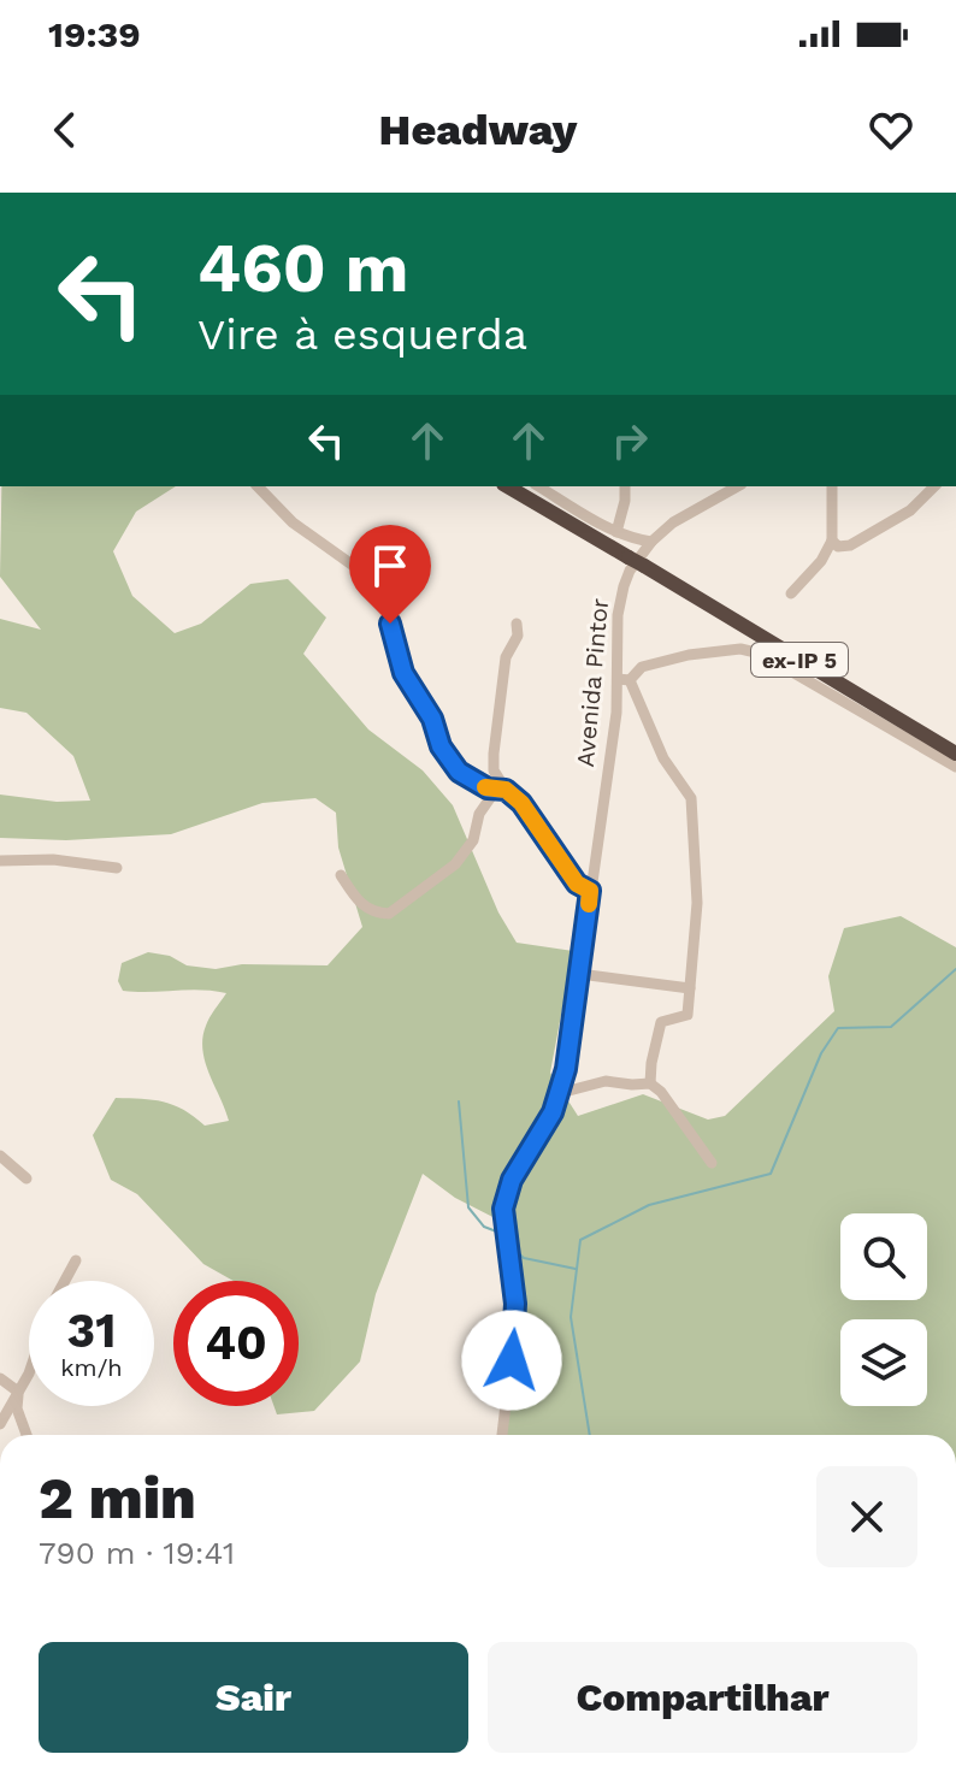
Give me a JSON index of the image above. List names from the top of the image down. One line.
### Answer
{"streets":{"highway":["ex-IP 5"],"street":["Avenida Pintor"]},"page":{"status":"19:39","header":"Headway","turn":["460 m","Vire à esquerda"],"speed":"31 km/h","limit":"40","heading":["2 min","790 m · 19:41"],"buttons":["Sair","Compartilhar"]}}
